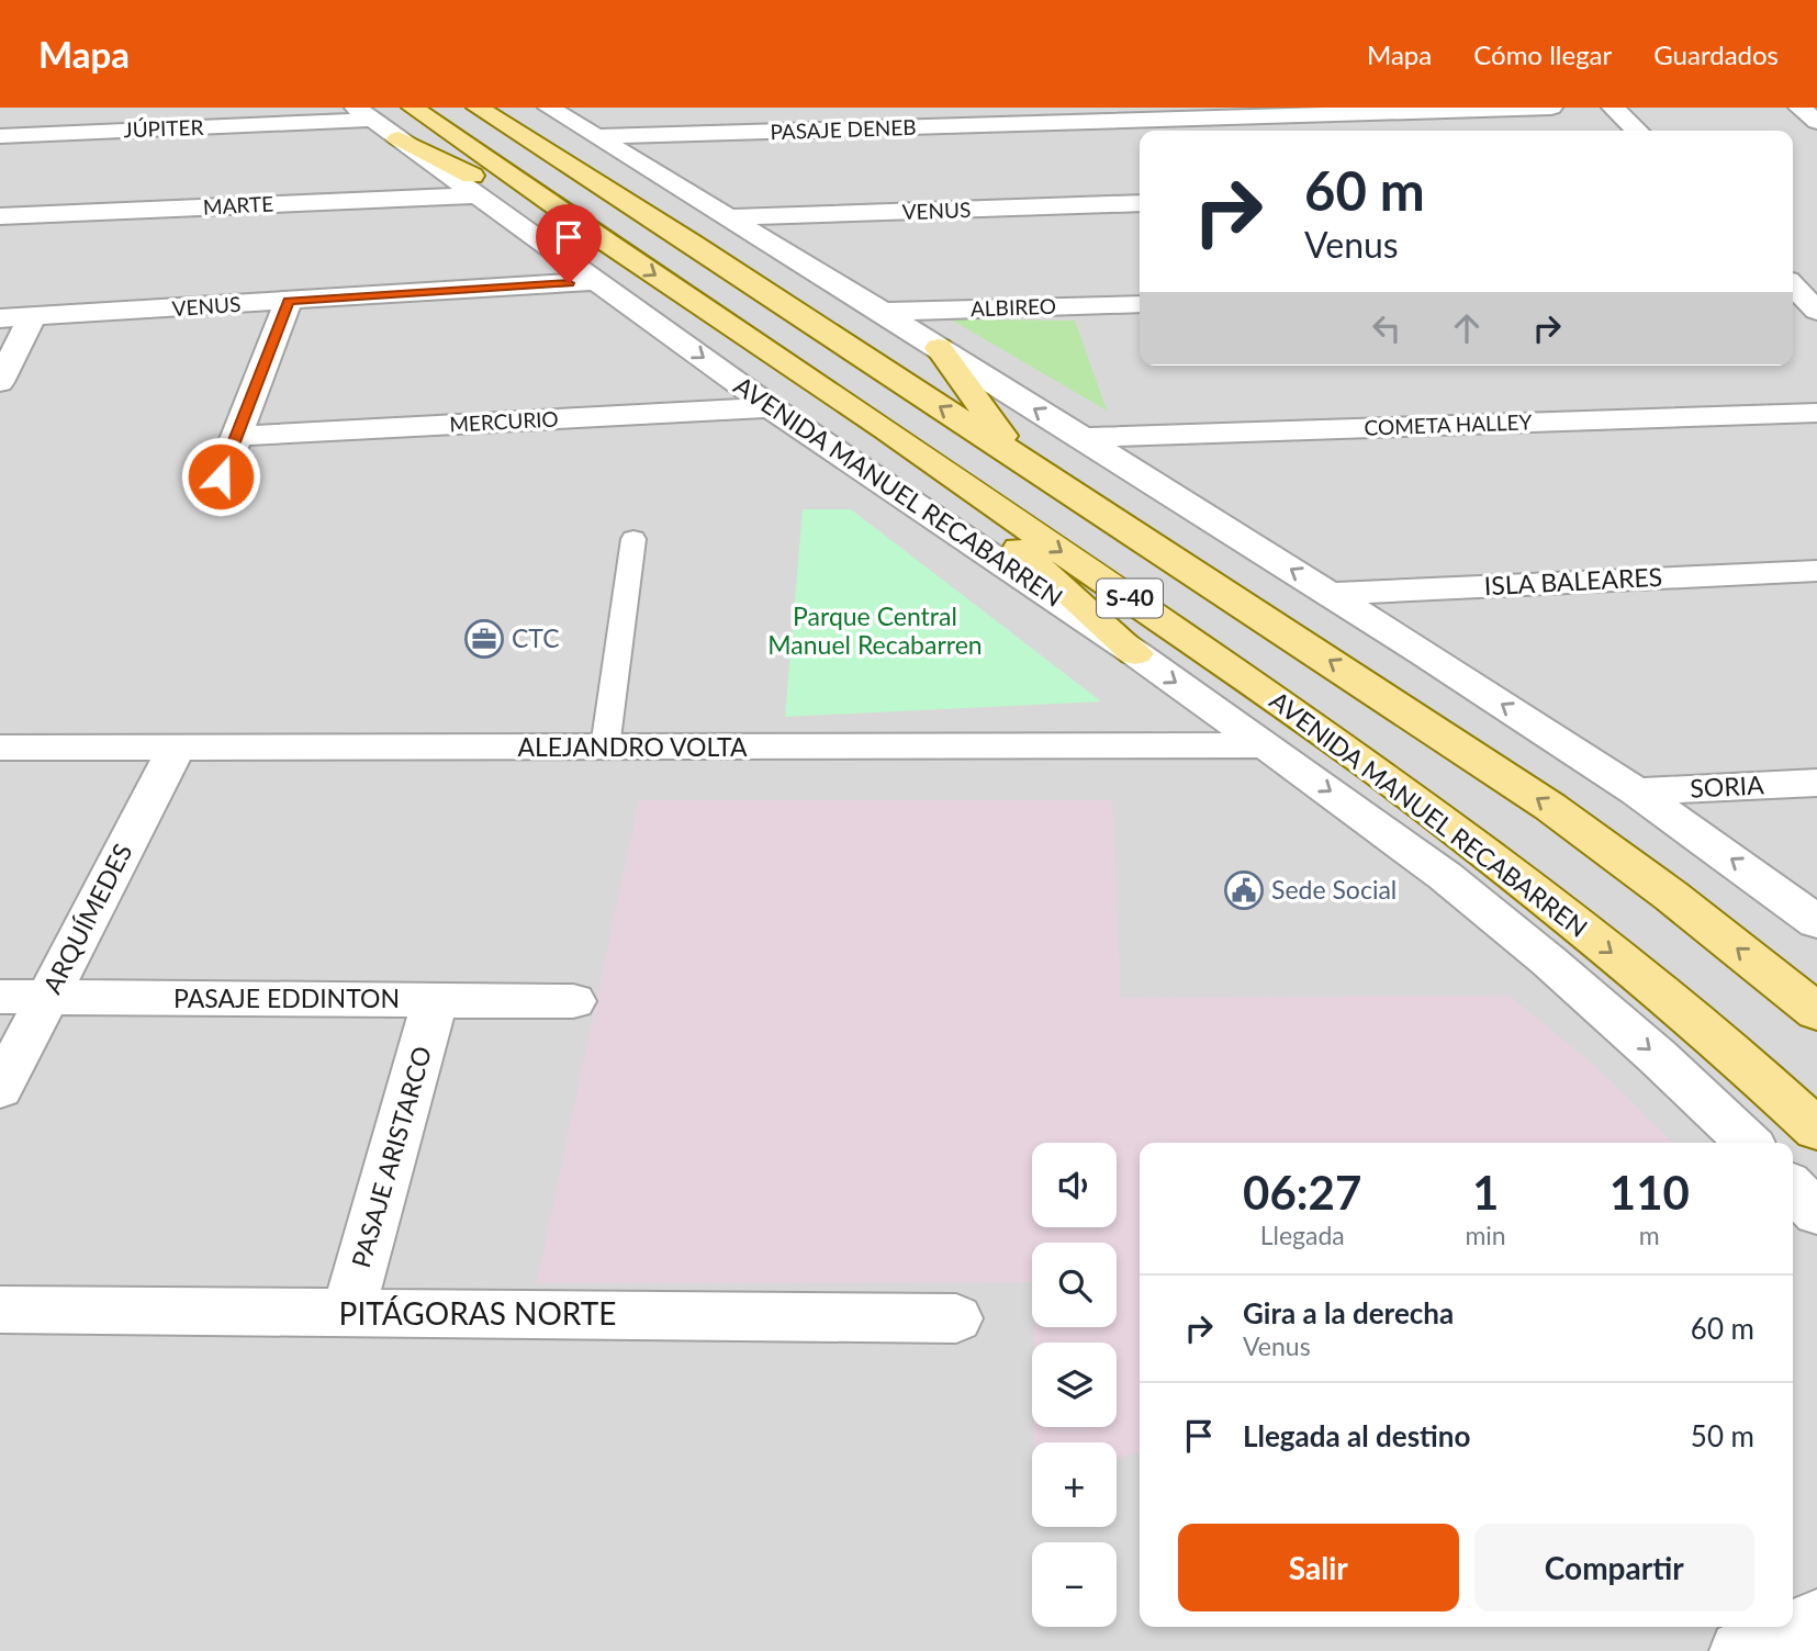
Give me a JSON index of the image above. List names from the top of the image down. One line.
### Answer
{"streets":{"main road":["AVENIDA MANUEL RECABARREN","S-40"],"street":["JÚPITER","PASAJE DENEB","MARTE","VENUS","ALBIREO","MERCURIO","COMETA HALLEY","ISLA BALEARES","ALEJANDRO VOLTA","SORIA","ARQUÍMEDES","PASAJE EDDINTON","PASAJE ARISTARCO","PITÁGORAS NORTE"]},"crossings":[["JÚPITER","AVENIDA MANUEL RECABARREN"],["MARTE","AVENIDA MANUEL RECABARREN"],["VENUS","AVENIDA MANUEL RECABARREN"],["MERCURIO","AVENIDA MANUEL RECABARREN"],["AVENIDA MANUEL RECABARREN","ALEJANDRO VOLTA"],["ALEJANDRO VOLTA","ARQUÍMEDES"],["ARQUÍMEDES","PASAJE EDDINTON"],["PASAJE EDDINTON","PASAJE ARISTARCO"],["PASAJE ARISTARCO","PITÁGORAS NORTE"]],"parks":["Parque Central Manuel Recabarren"],"places":{"office":["CTC"],"public building":["Sede Social"]},"page":{"header":"Mapa","nav":["Mapa","Cómo llegar","Guardados"],"turn":["60 m","Venus"],"map_buttons":["+","−"],"eta":["06:27","Llegada","1","min","110","m"],"list":[{"name":"Gira a la derecha","note":"Venus","value":"60 m"},{"name":"Llegada al destino","value":"50 m"}],"buttons":["Salir","Compartir"]}}
